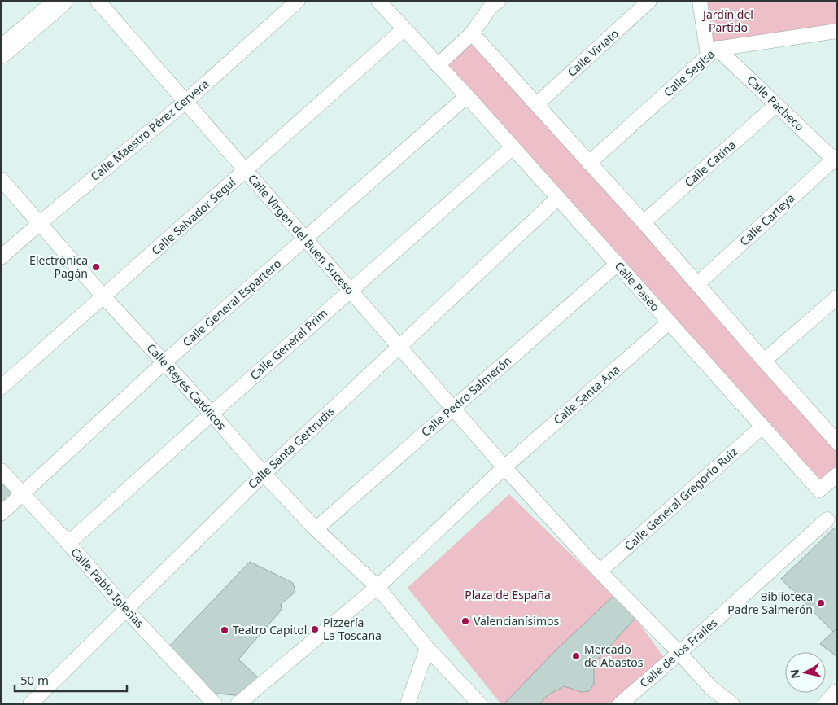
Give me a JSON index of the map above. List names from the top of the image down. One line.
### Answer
{"streets":{"street":["Calle Viriato","Calle Segisa","Calle Pacheco","Calle Maestro Pérez Cervera","Calle Catina","Calle Salvador Seguí","Calle Carteya","Calle Virgen del Buen Suceso","Calle Paseo","Calle General Espartero","Calle General Prim","Calle Reyes Católicos","Calle Santa Ana","Calle Pedro Salmerón","Calle Santa Gertrudis","Calle General Gregorio Ruiz","Calle Pablo Iglesias","Calle de los Frailes"]},"crossings":[["Calle Segisa","Calle Pacheco"],["Calle Pacheco","Calle Catina"],["Calle Pacheco","Calle Carteya"],["Calle Maestro Pérez Cervera","Calle Virgen del Buen Suceso"],["Calle Maestro Pérez Cervera","Calle Reyes Católicos"],["Calle Salvador Seguí","Calle Virgen del Buen Suceso"],["Calle Salvador Seguí","Calle Paseo"],["Calle Salvador Seguí","Calle Reyes Católicos"],["Calle Virgen del Buen Suceso","Calle General Espartero"],["Calle Virgen del Buen Suceso","Calle General Prim"],["Calle Virgen del Buen Suceso","Calle Santa Ana"],["Calle Virgen del Buen Suceso","Calle Pedro Salmerón"],["Calle Virgen del Buen Suceso","Calle Santa Gertrudis"],["Calle Paseo","Calle General Espartero"],["Calle Paseo","Calle General Prim"],["Calle Paseo","Calle Santa Ana"],["Calle Paseo","Calle Pedro Salmerón"],["Calle Paseo","Calle Santa Gertrudis"],["Calle Paseo","Calle General Gregorio Ruiz"],["Calle General Espartero","Calle Reyes Católicos"],["Calle General Espartero","Calle Pablo Iglesias"],["Calle General Prim","Calle Reyes Católicos"],["Calle General Prim","Calle Pablo Iglesias"],["Calle Reyes Católicos","Calle Pedro Salmerón"],["Calle Reyes Católicos","Calle Santa Gertrudis"],["Calle Santa Gertrudis","Calle Pablo Iglesias"]],"parks":["Jardín del Partido","Plaza de España"],"places":["Electrónica Pagán","Biblioteca Padre Salmerón","Valencianísimos","Pizzería La Toscana","Teatro Capitol","Mercado de Abastos"],"scale_bar":"50 m","north":"left"}
